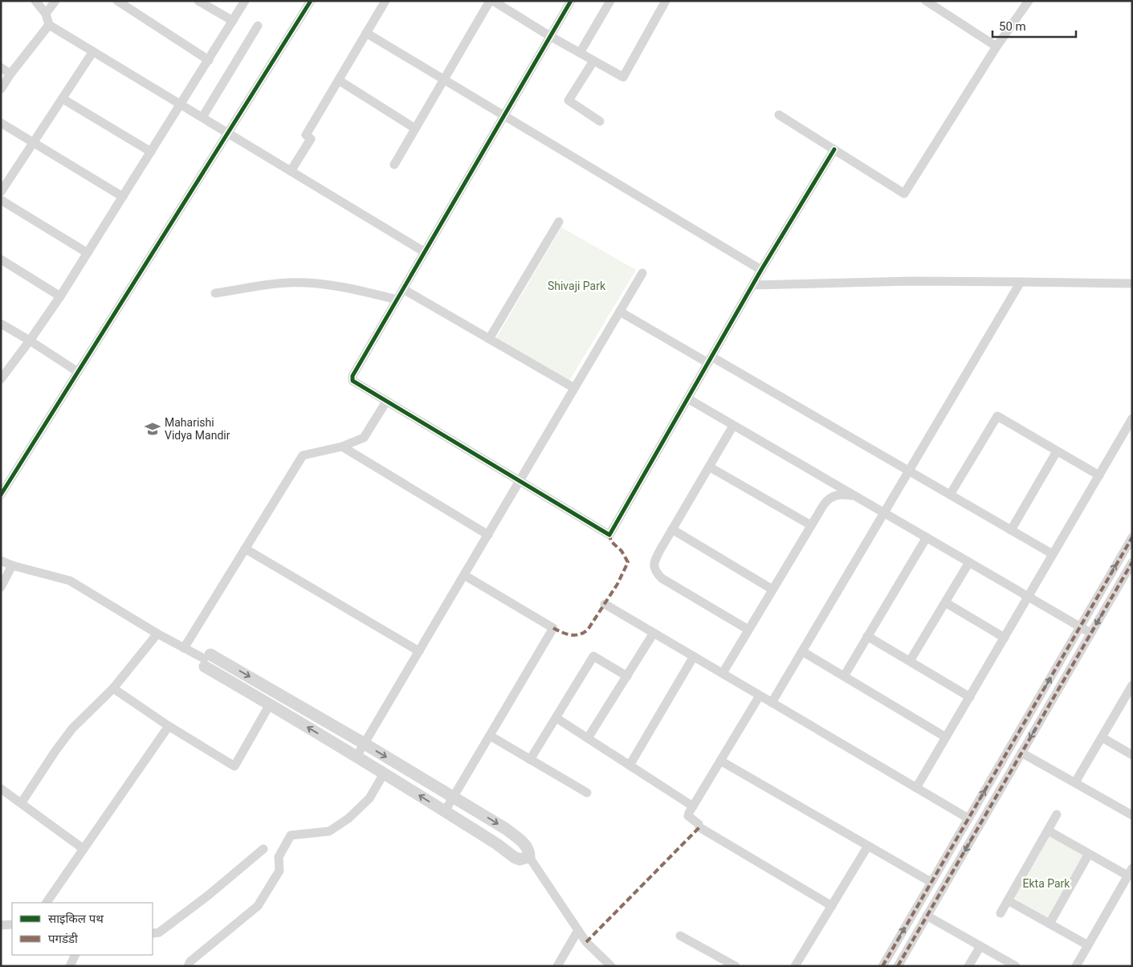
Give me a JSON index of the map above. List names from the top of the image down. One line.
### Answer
{"parks":["Shivaji Park","Ekta Park"],"places":{"school or university":["Maharishi Vidya Mandir"]},"legend":["साइकिल पथ","पगडंडी"],"scale_bar":"50 m"}
